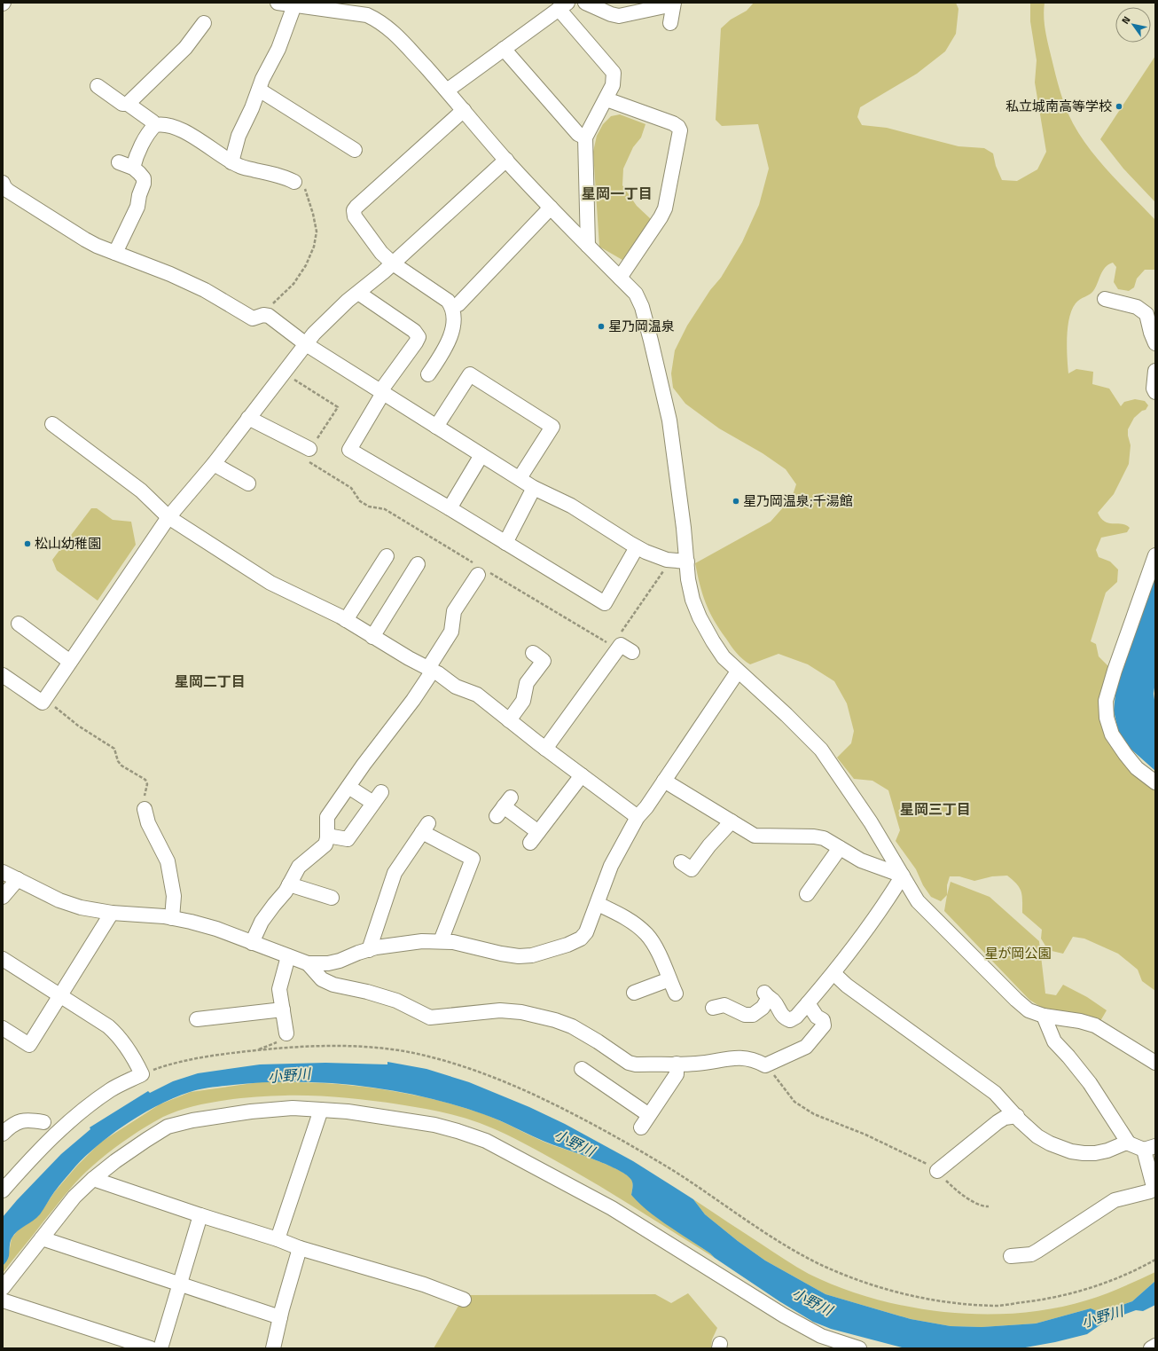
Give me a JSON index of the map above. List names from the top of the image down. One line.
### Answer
{"districts":["星岡一丁目","星岡二丁目","星岡三丁目"],"water":["小野川"],"parks":["星が岡公園"],"places":["私立城南高等学校","星乃岡温泉","星乃岡温泉;千湯館","松山幼稚園"],"north":"top left"}
